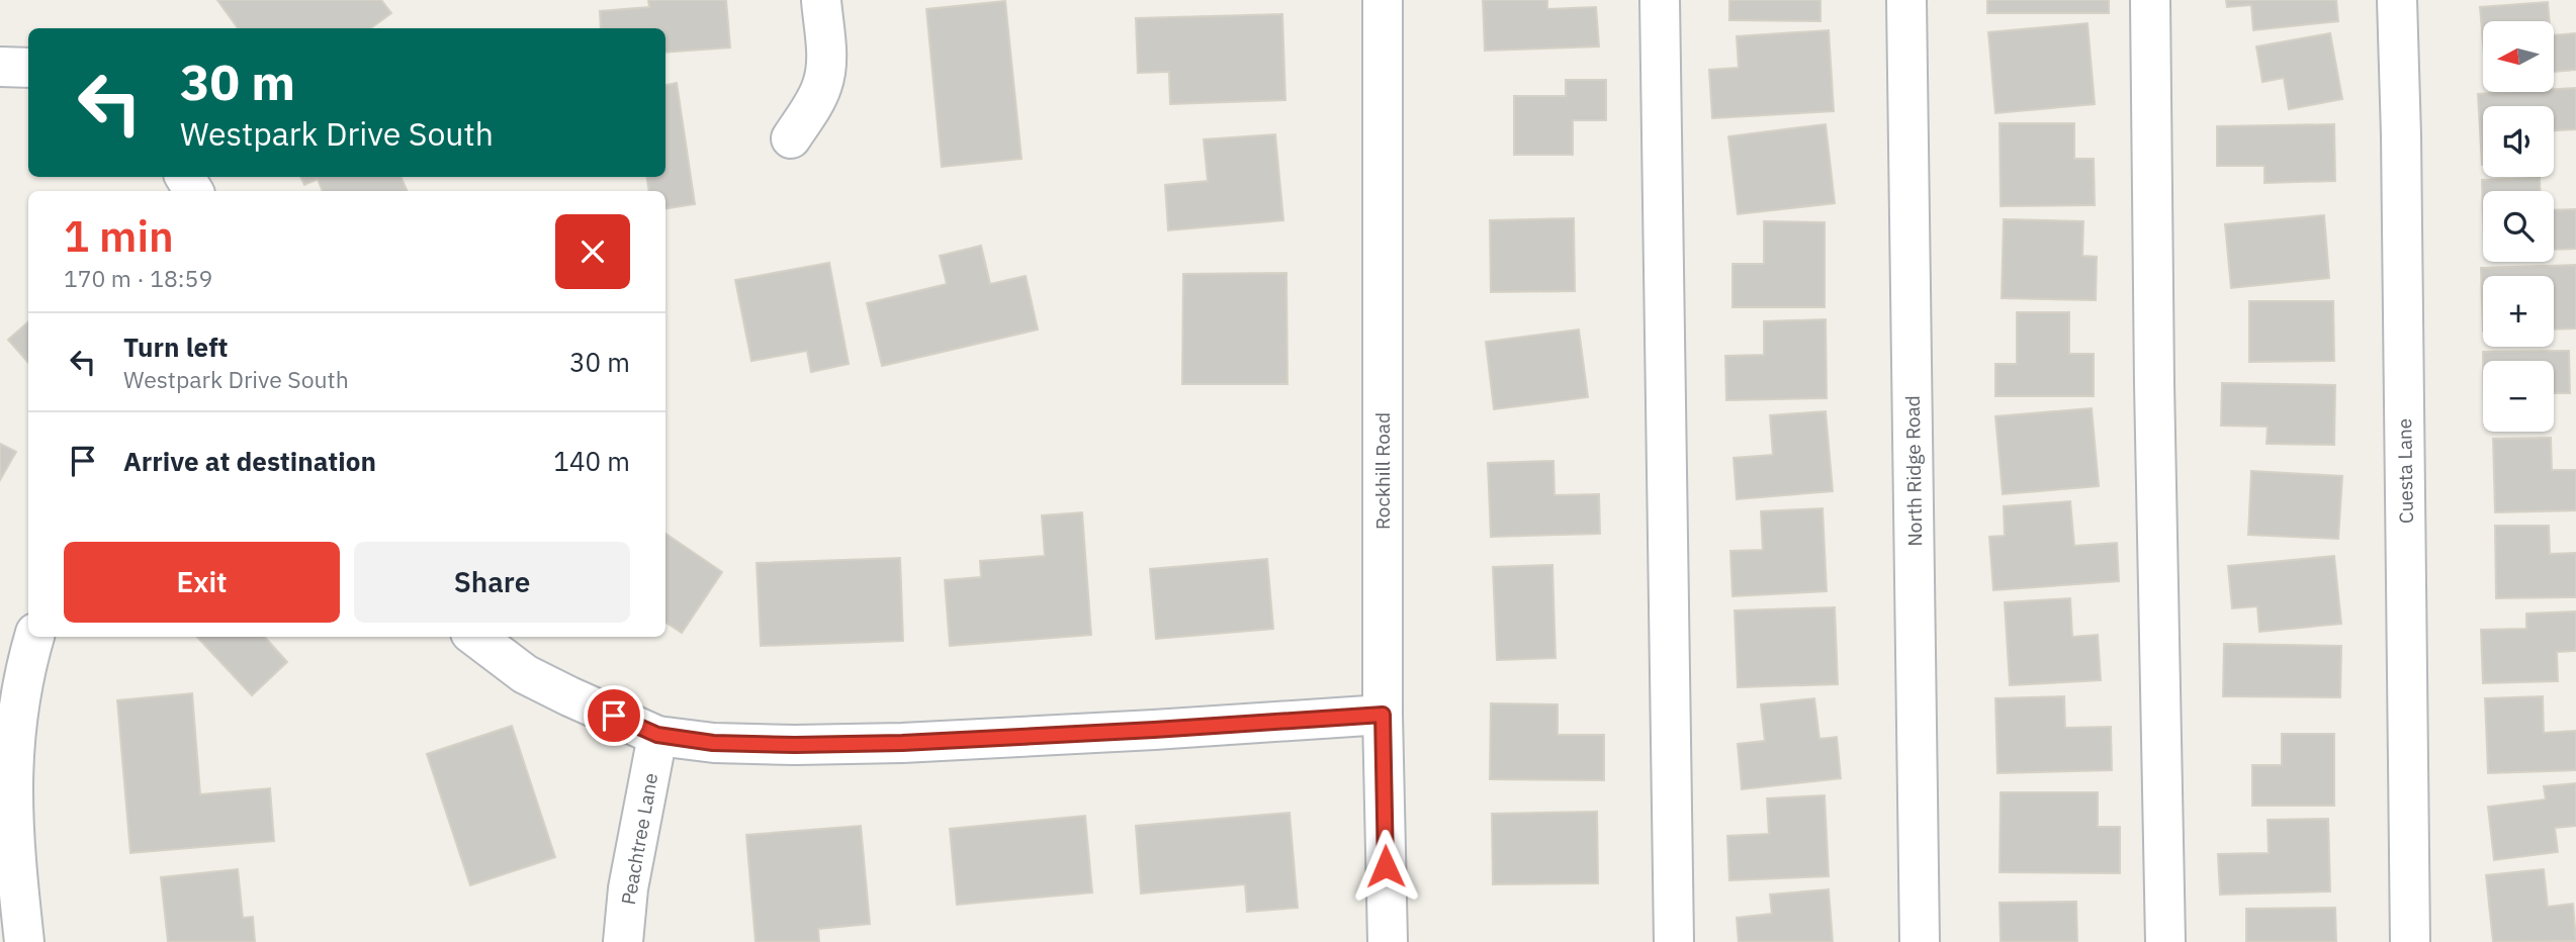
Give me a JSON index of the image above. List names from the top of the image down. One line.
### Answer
{"streets":{"street":["Rockhill Road","North Ridge Road","Cuesta Lane","Peachtree Lane"]},"north":"left","page":{"map_buttons":["+","−"],"turn":["30 m","Westpark Drive South"],"heading":["1 min","170 m · 18:59"],"list":[{"name":"Turn left","note":"Westpark Drive South","value":"30 m"},{"name":"Arrive at destination","value":"140 m"}],"buttons":["Exit","Share"]}}
